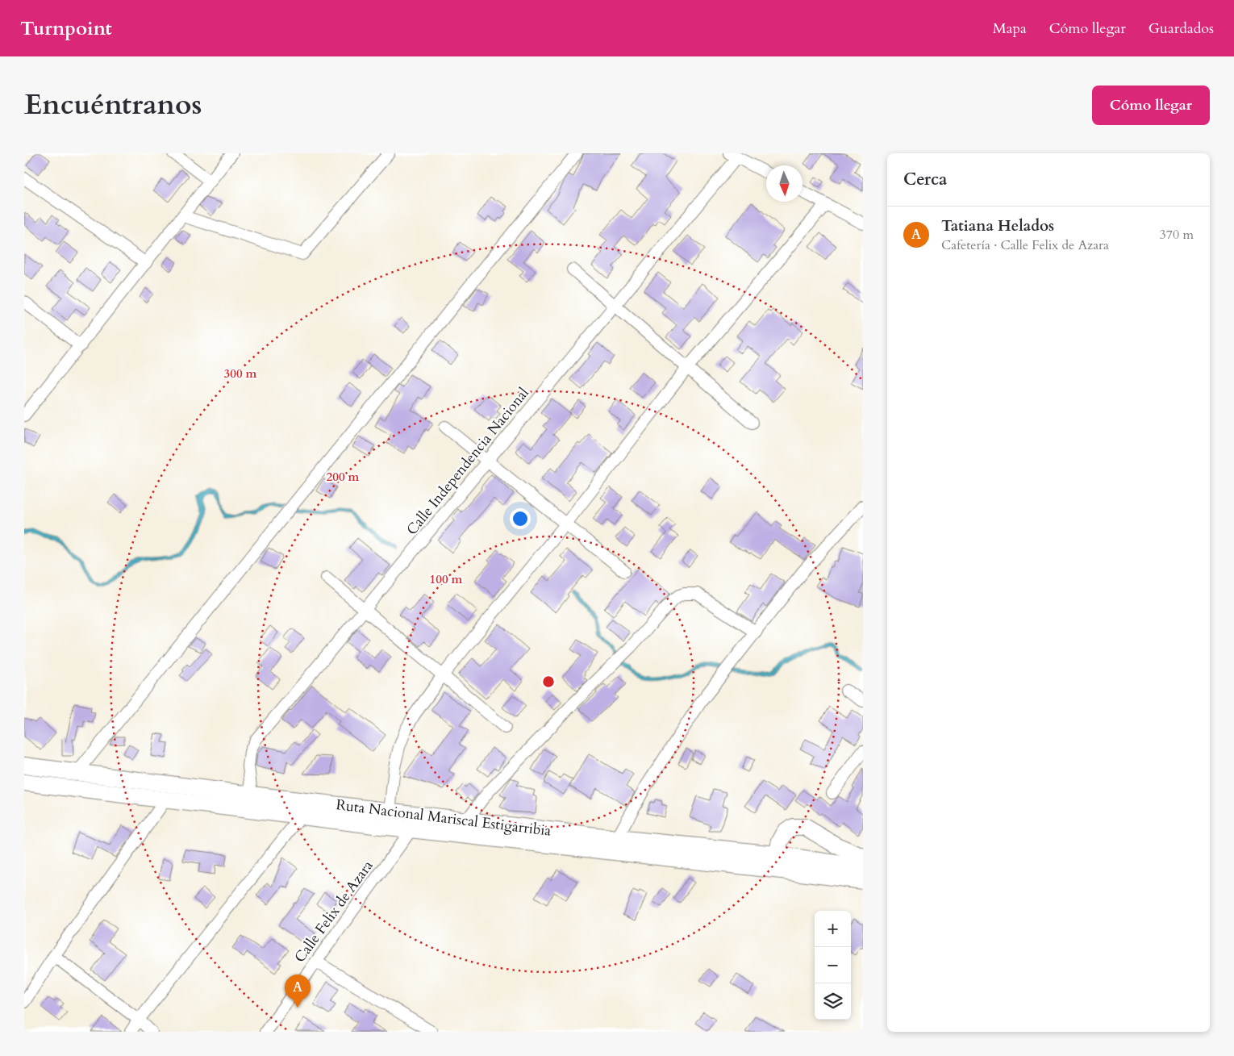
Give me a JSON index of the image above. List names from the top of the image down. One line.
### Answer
{"streets":{"highway":["Ruta Nacional Mariscal Estigarribia"],"street":["Calle Independencia Nacional","Calle Felix de Azara"]},"crossings":[["Calle Independencia Nacional","Ruta Nacional Mariscal Estigarribia"],["Ruta Nacional Mariscal Estigarribia","Calle Felix de Azara"]],"north":"bottom","page":{"header":"Turnpoint","nav":["Mapa","Cómo llegar","Guardados"],"title":"Encuéntranos","buttons":"Cómo llegar","heading":"Cerca","list":[{"mark":"A","name":"Tatiana Helados","note":"Cafetería · Calle Felix de Azara","value":"370 m"}],"map_buttons":["+","−"],"pins":"A"},"rings":["300 m","200 m","100 m"]}
